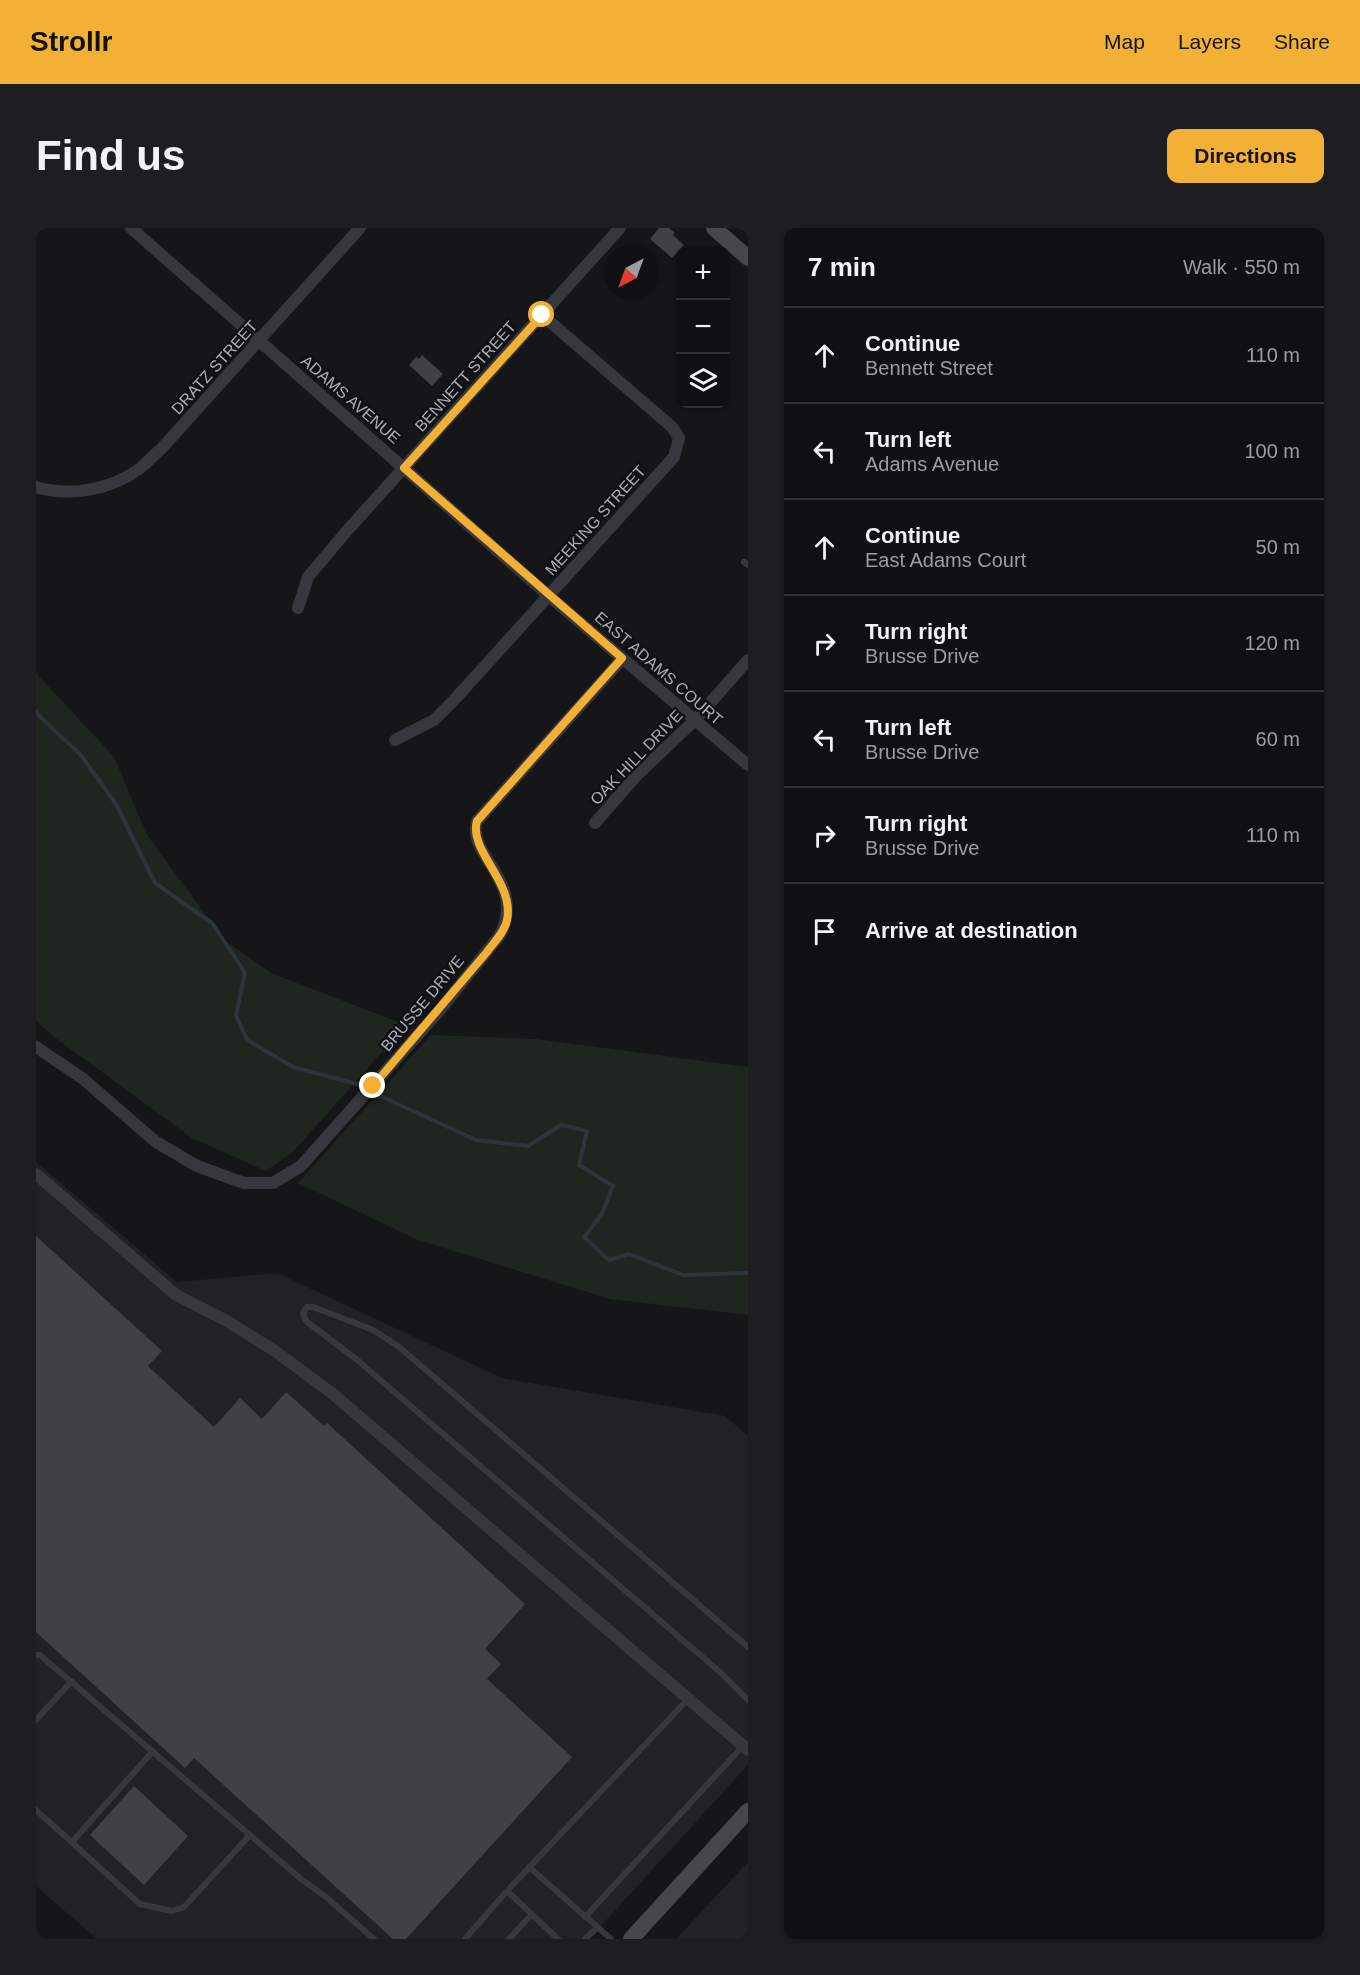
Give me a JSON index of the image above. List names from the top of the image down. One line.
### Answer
{"streets":{"street":["DRATZ STREET","BENNETT STREET","ADAMS AVENUE","MEEKING STREET","EAST ADAMS COURT","OAK HILL DRIVE","BRUSSE DRIVE"]},"crossings":[["DRATZ STREET","ADAMS AVENUE"],["BENNETT STREET","ADAMS AVENUE"],["BENNETT STREET","MEEKING STREET"],["ADAMS AVENUE","MEEKING STREET"],["ADAMS AVENUE","EAST ADAMS COURT"],["MEEKING STREET","EAST ADAMS COURT"],["EAST ADAMS COURT","OAK HILL DRIVE"],["EAST ADAMS COURT","BRUSSE DRIVE"]],"north":"bottom left","page":{"header":"Strollr","nav":["Map","Layers","Share"],"buttons":"Directions","title":"Find us","heading":["7 min","Walk · 550 m"],"map_buttons":["+","−"],"list":[["Continue","Bennett Street","110 m"],["Turn left","Adams Avenue","100 m"],["Continue","East Adams Court","50 m"],["Turn right","Brusse Drive","120 m"],["Turn left","Brusse Drive","60 m"],["Turn right","Brusse Drive","110 m"],"Arrive at destination"]}}
